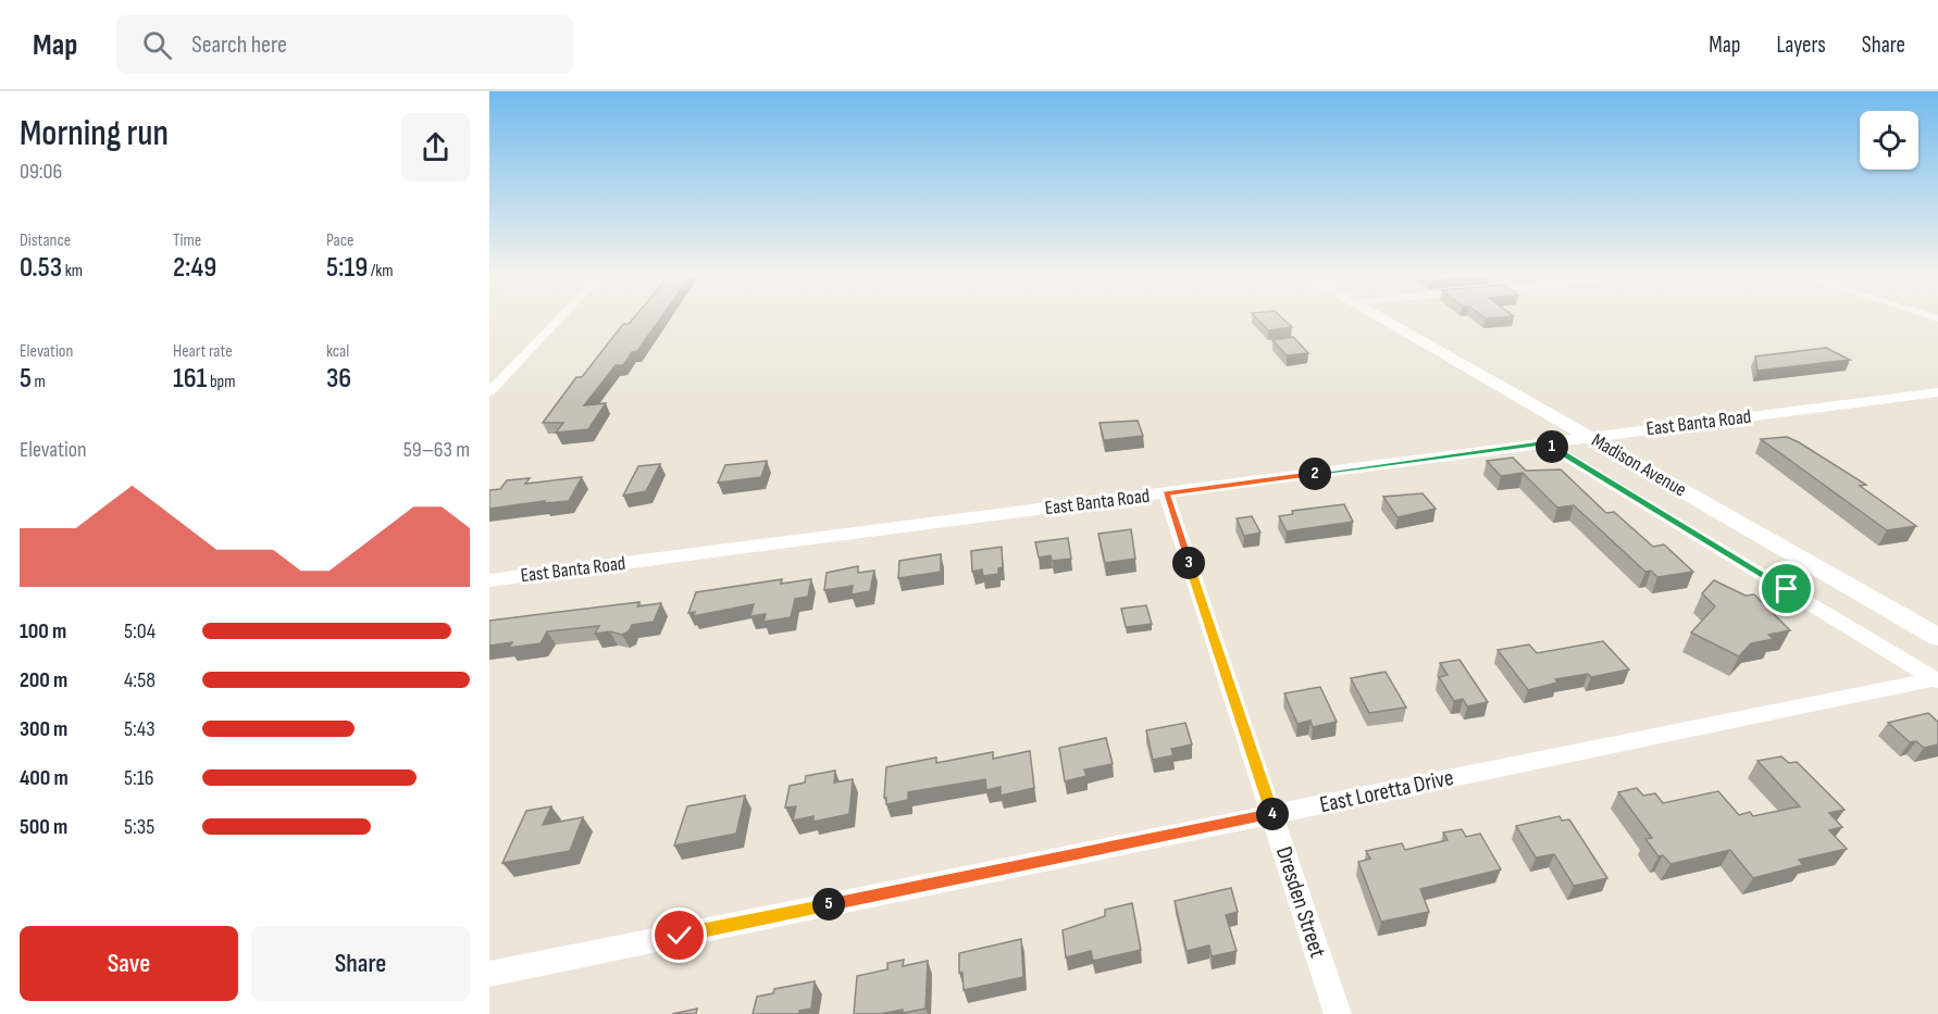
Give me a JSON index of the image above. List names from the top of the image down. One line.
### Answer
{"streets":{"main road":["Madison Avenue"],"street":["East Banta Road","East Loretta Drive","Dresden Street"]},"crossings":[["East Banta Road","Madison Avenue"],["East Banta Road","Dresden Street"],["Madison Avenue","East Loretta Drive"],["East Loretta Drive","Dresden Street"]],"page":{"header":"Map","search":"Search here","nav":["Map","Layers","Share"],"heading":["Morning run","09:06"],"stats":[["Distance","0.53 km"],["Time","2:49"],["Pace","5:19 /km"],["Elevation","5 m"],["Heart rate","161 bpm"],["kcal","36"]],"chart":["Elevation","59–63 m"],"pins":["1","2","3","4","5"],"list":[{"name":"100 m","note":"5:04"},{"name":"200 m","note":"4:58"},{"name":"300 m","note":"5:43"},{"name":"400 m","note":"5:16"},{"name":"500 m","note":"5:35"}],"buttons":["Save","Share"]}}
